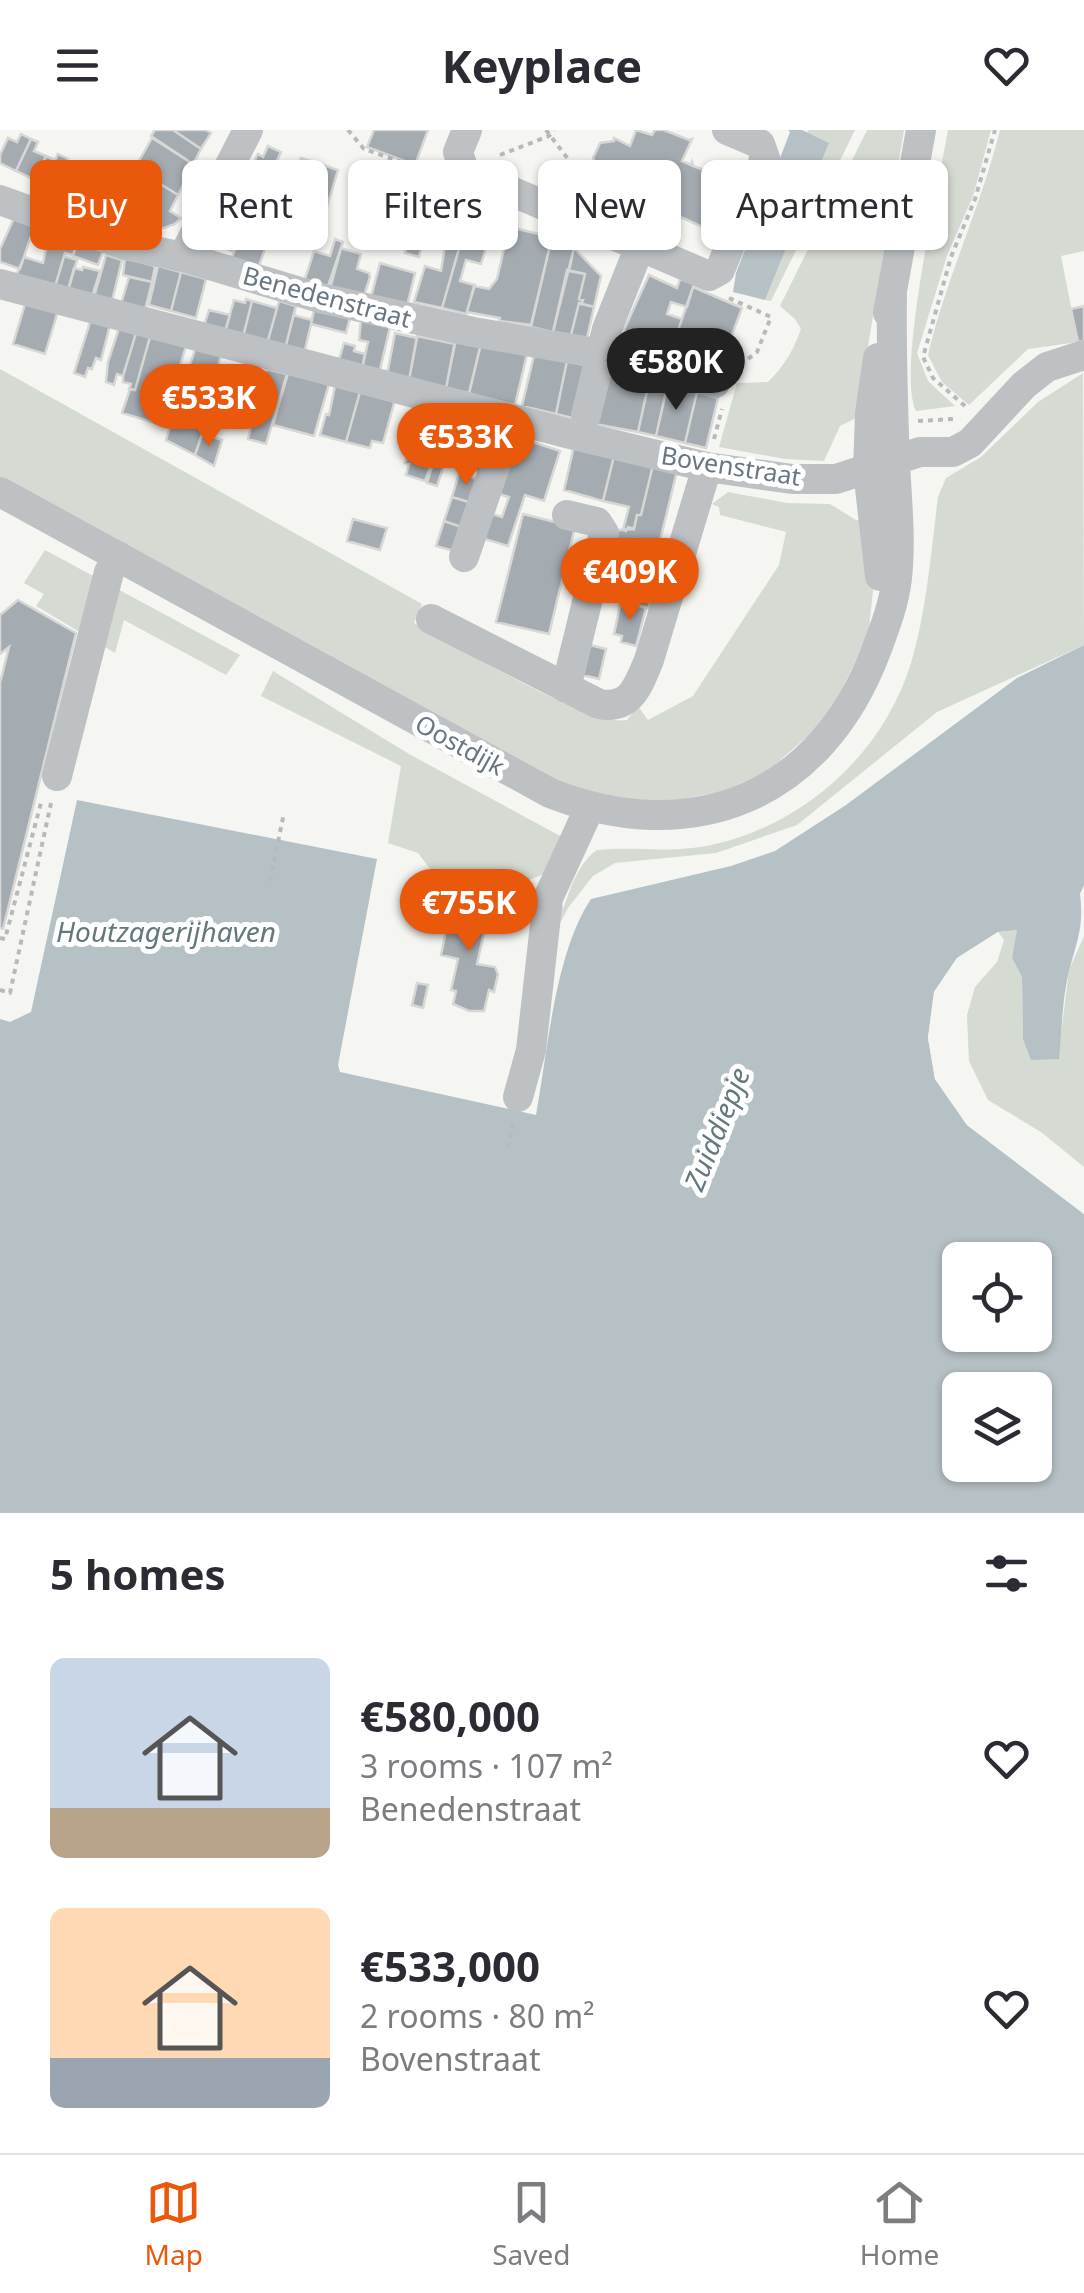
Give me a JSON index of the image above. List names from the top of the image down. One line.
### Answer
{"streets":{"street":["Benedenstraat","Bovenstraat","Oostdijk"]},"crossings":[["Bovenstraat","Oostdijk"]],"water":["Houtzagerijhaven","Zuiddiepje"],"page":{"header":"Keyplace","chip":["Buy","Rent","Filters","New","Apartment"],"price":["€580K","€533K","€533K","€409K","€755K"],"heading":"5 homes","list":[{"name":"€580,000","note":"3 rooms · 107 m² · Benedenstraat"},{"name":"€533,000","note":"2 rooms · 80 m² · Bovenstraat"}],"tabs":["Map","Saved","Home"]}}
